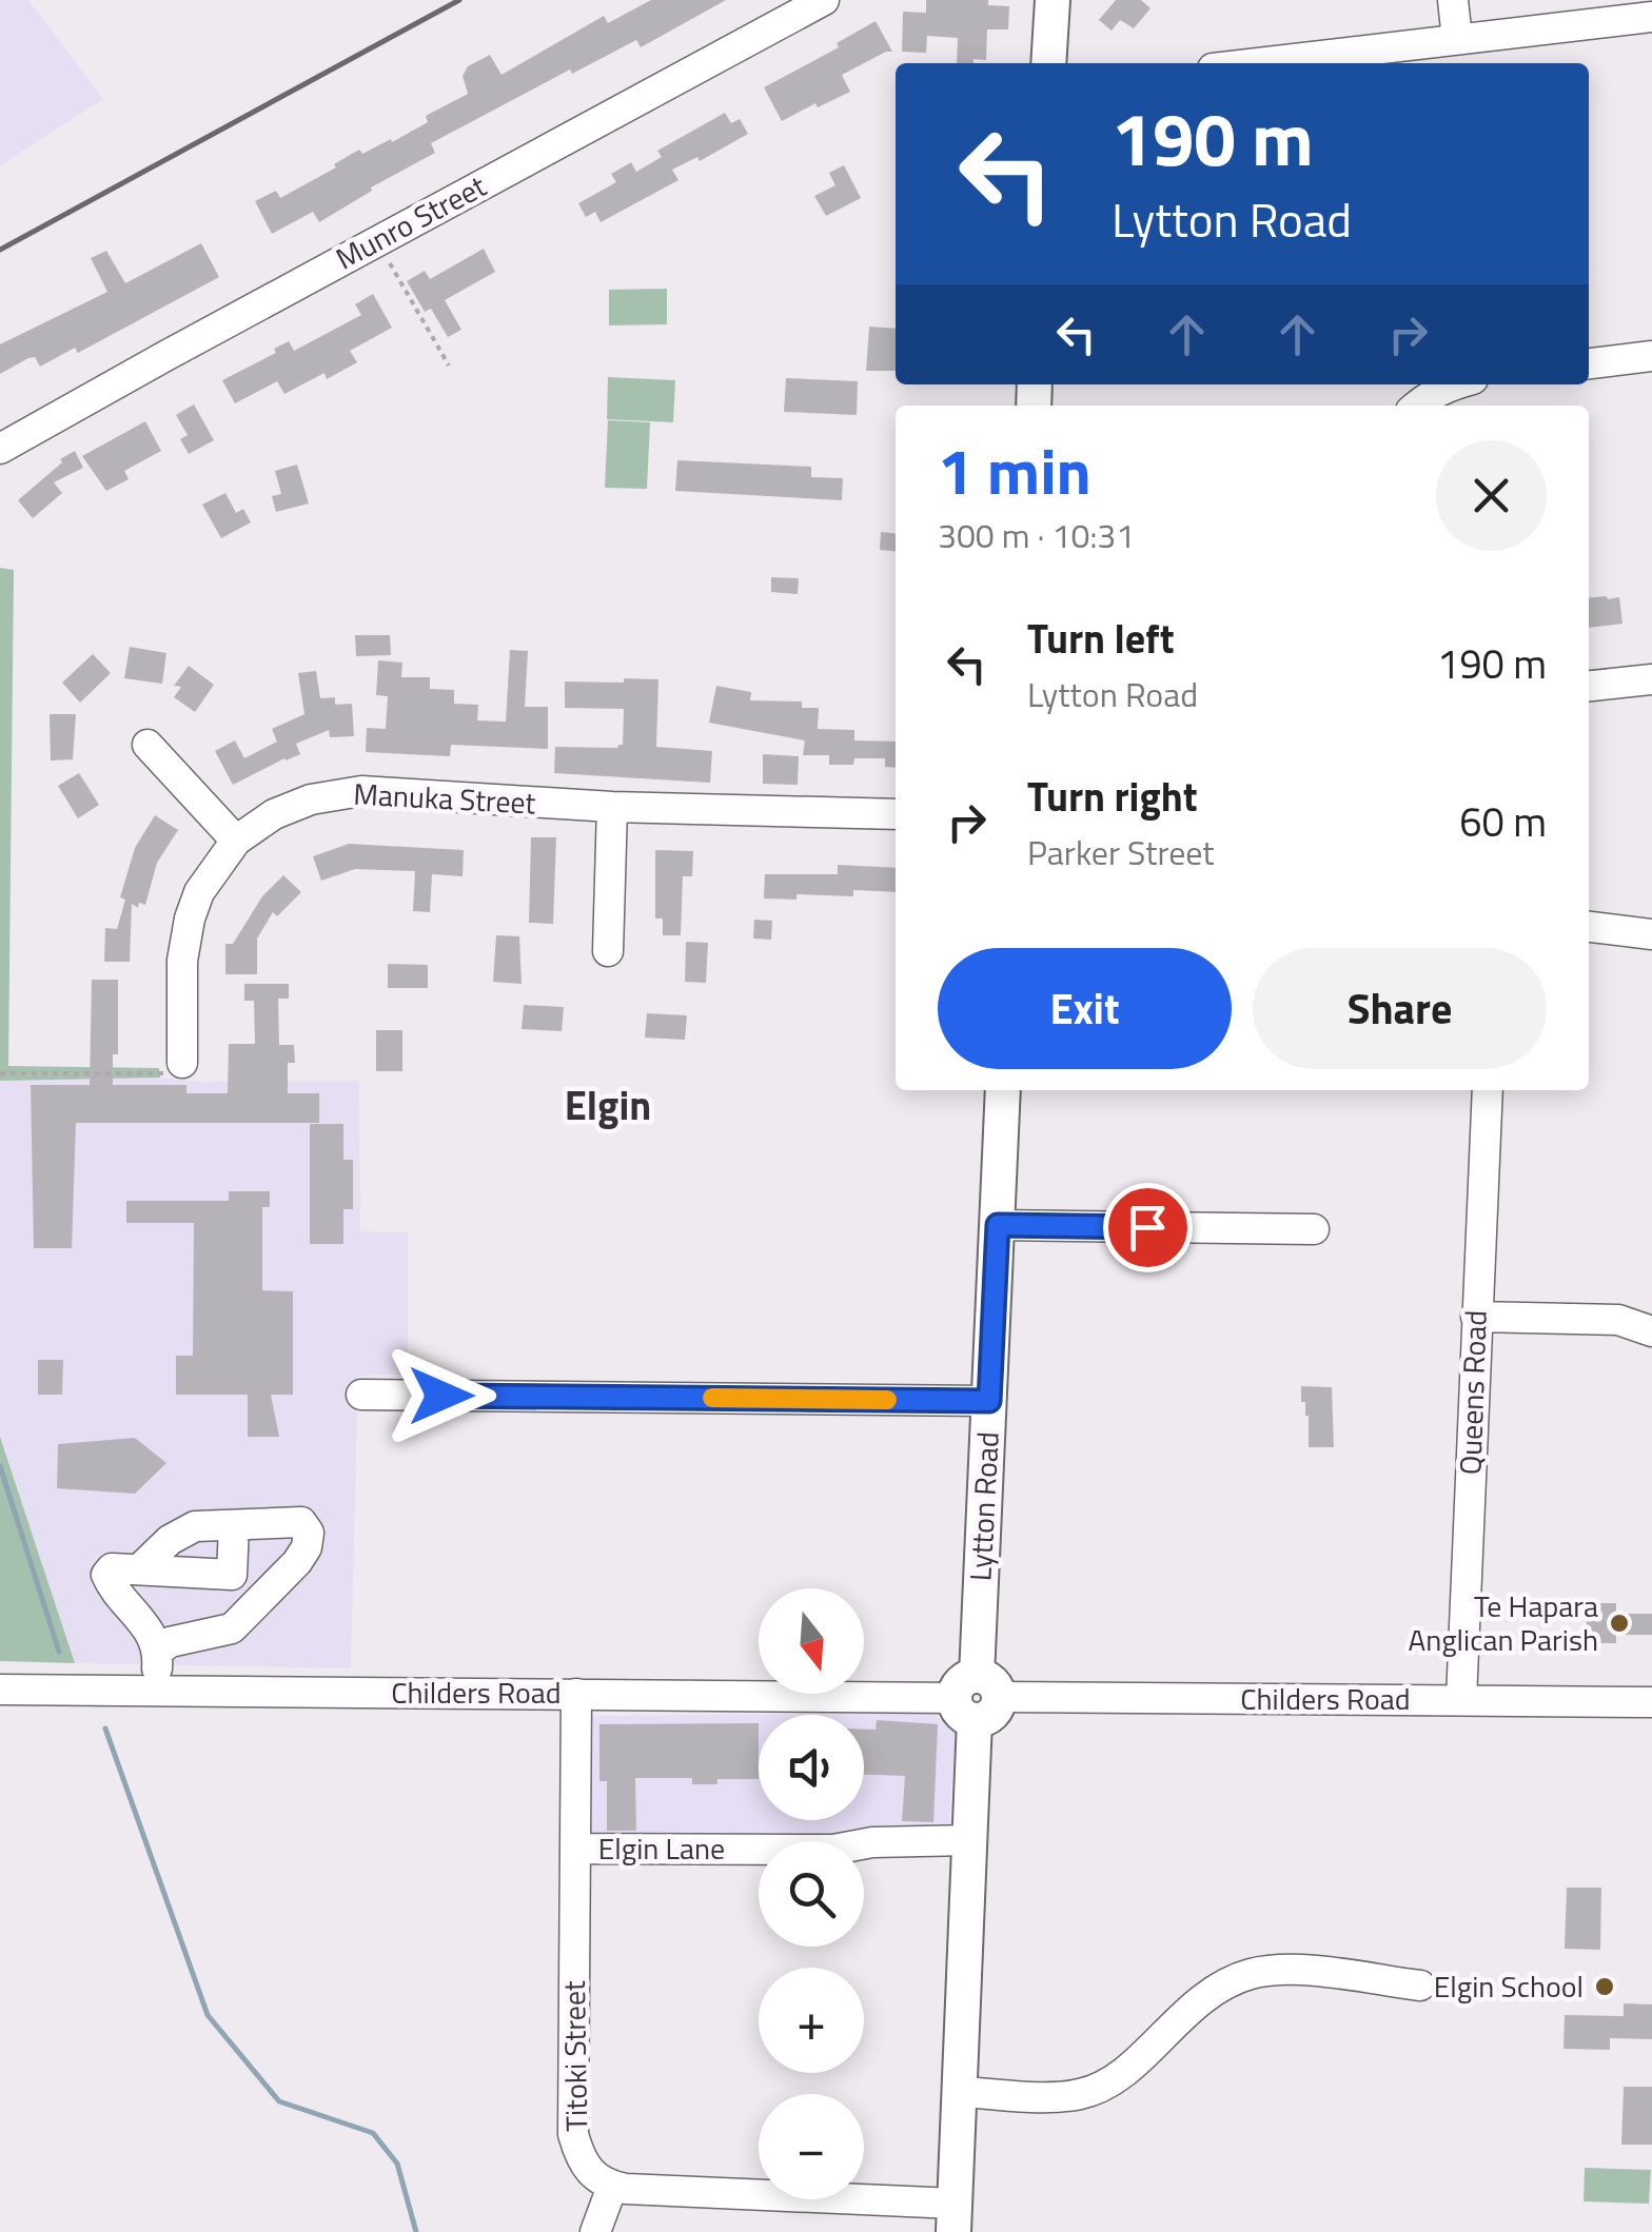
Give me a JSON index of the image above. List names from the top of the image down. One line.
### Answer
{"streets":{"main road":["Lytton Road"],"street":["Munro Street","Manuka Street","Queens Road","Childers Road","Elgin Lane","Titoki Street"]},"crossings":[["Queens Road","Childers Road"],["Lytton Road","Childers Road"],["Lytton Road","Elgin Lane"],["Childers Road","Titoki Street"],["Elgin Lane","Titoki Street"]],"districts":["Elgin"],"places":["Te Hapara Anglican Parish","Elgin School"],"north":"bottom","page":{"turn":["190 m","Lytton Road"],"heading":["1 min","300 m · 10:31"],"list":[{"name":"Turn left","note":"Lytton Road","value":"190 m"},{"name":"Turn right","note":"Parker Street","value":"60 m"}],"buttons":["Exit","Share"],"map_buttons":["+","−"]}}
